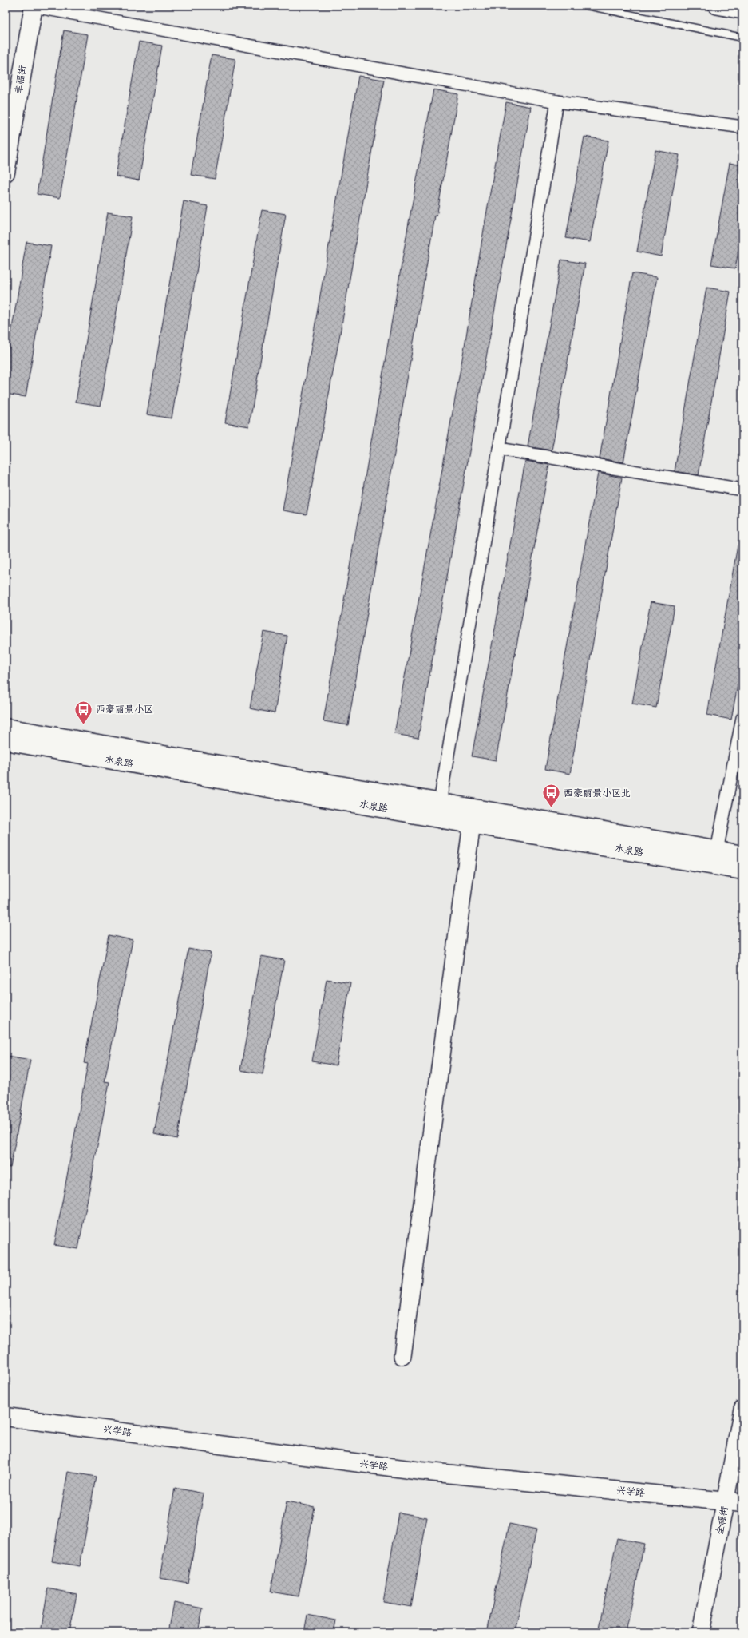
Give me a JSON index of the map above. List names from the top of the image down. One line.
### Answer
{"streets":{"main road":["幸福街","水泉路","兴学路"],"street":["全福街"]},"crossings":[["兴学路","全福街"]],"places":{"bus stop":["西豪丽景小区","西豪丽景小区北"]}}
